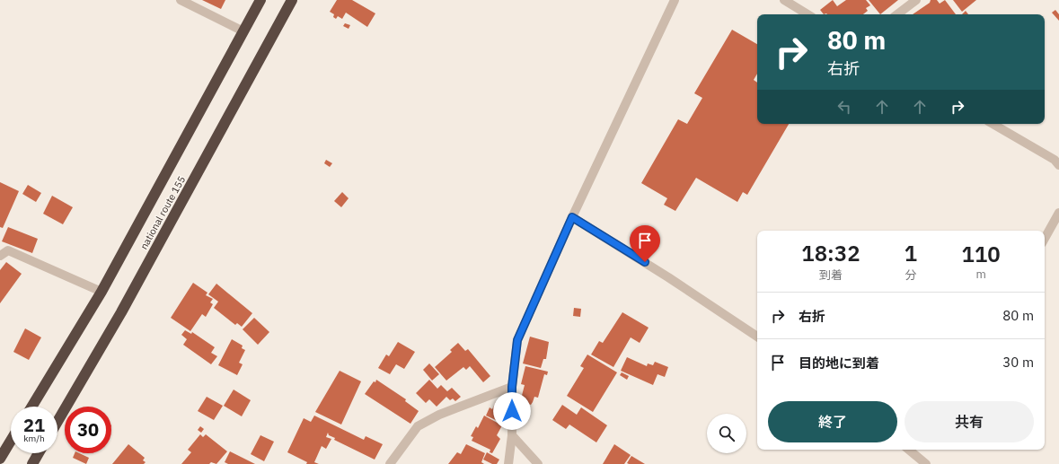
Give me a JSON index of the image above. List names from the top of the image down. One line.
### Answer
{"streets":{"highway":["national route 155"]},"page":{"turn":["80 m","右折"],"eta":["18:32","到着","1","分","110","m"],"list":[{"name":"右折","value":"80 m"},{"name":"目的地に到着","value":"30 m"}],"buttons":["終了","共有"],"speed":"21 km/h","limit":"30"}}
